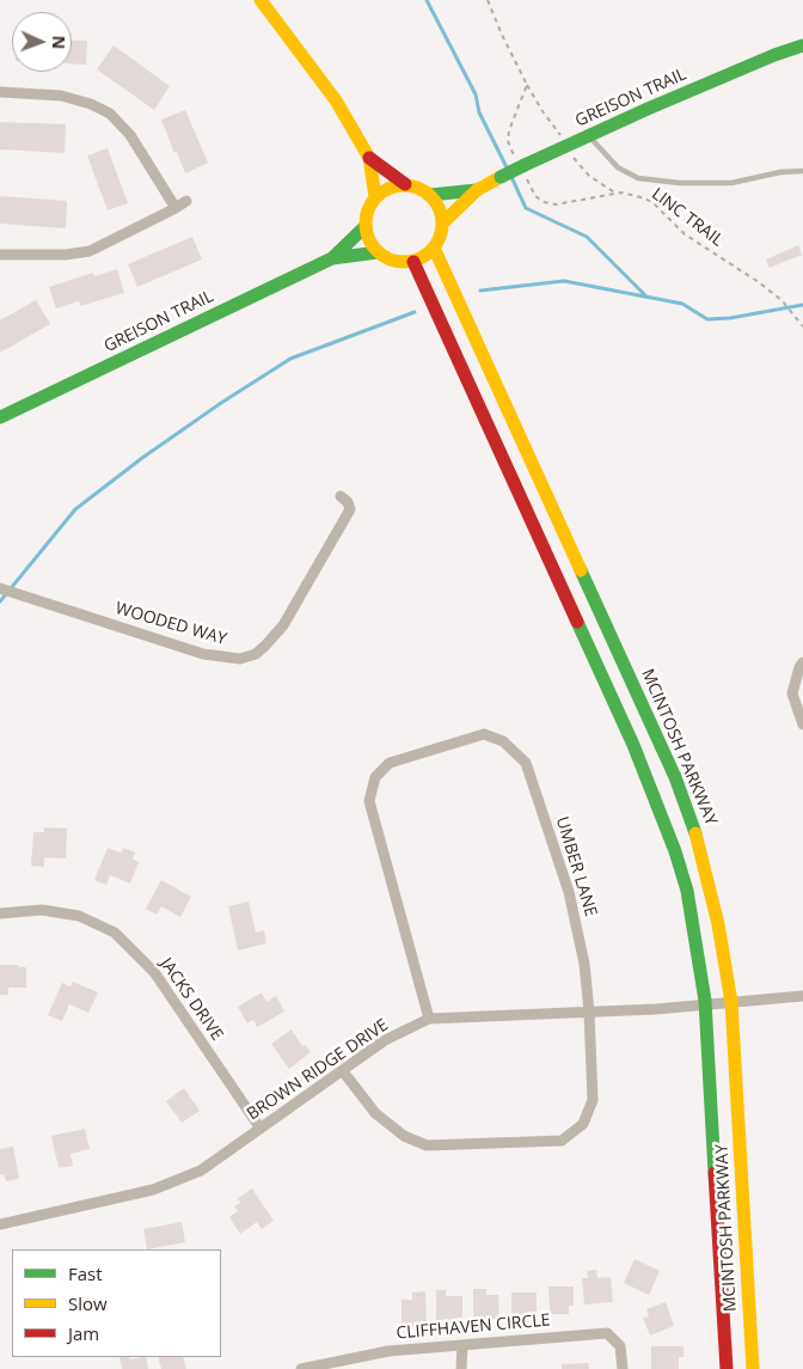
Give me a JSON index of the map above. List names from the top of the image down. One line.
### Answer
{"streets":{"street":["GREISON TRAIL","WOODED WAY","MCINTOSH PARKWAY","UMBER LANE","JACKS DRIVE","BROWN RIDGE DRIVE","CLIFFHAVEN CIRCLE"],"path":["LINC TRAIL"]},"crossings":[["GREISON TRAIL","LINC TRAIL"],["GREISON TRAIL","MCINTOSH PARKWAY"],["MCINTOSH PARKWAY","BROWN RIDGE DRIVE"],["UMBER LANE","BROWN RIDGE DRIVE"],["JACKS DRIVE","BROWN RIDGE DRIVE"]],"legend":["Fast","Slow","Jam"],"north":"right"}
